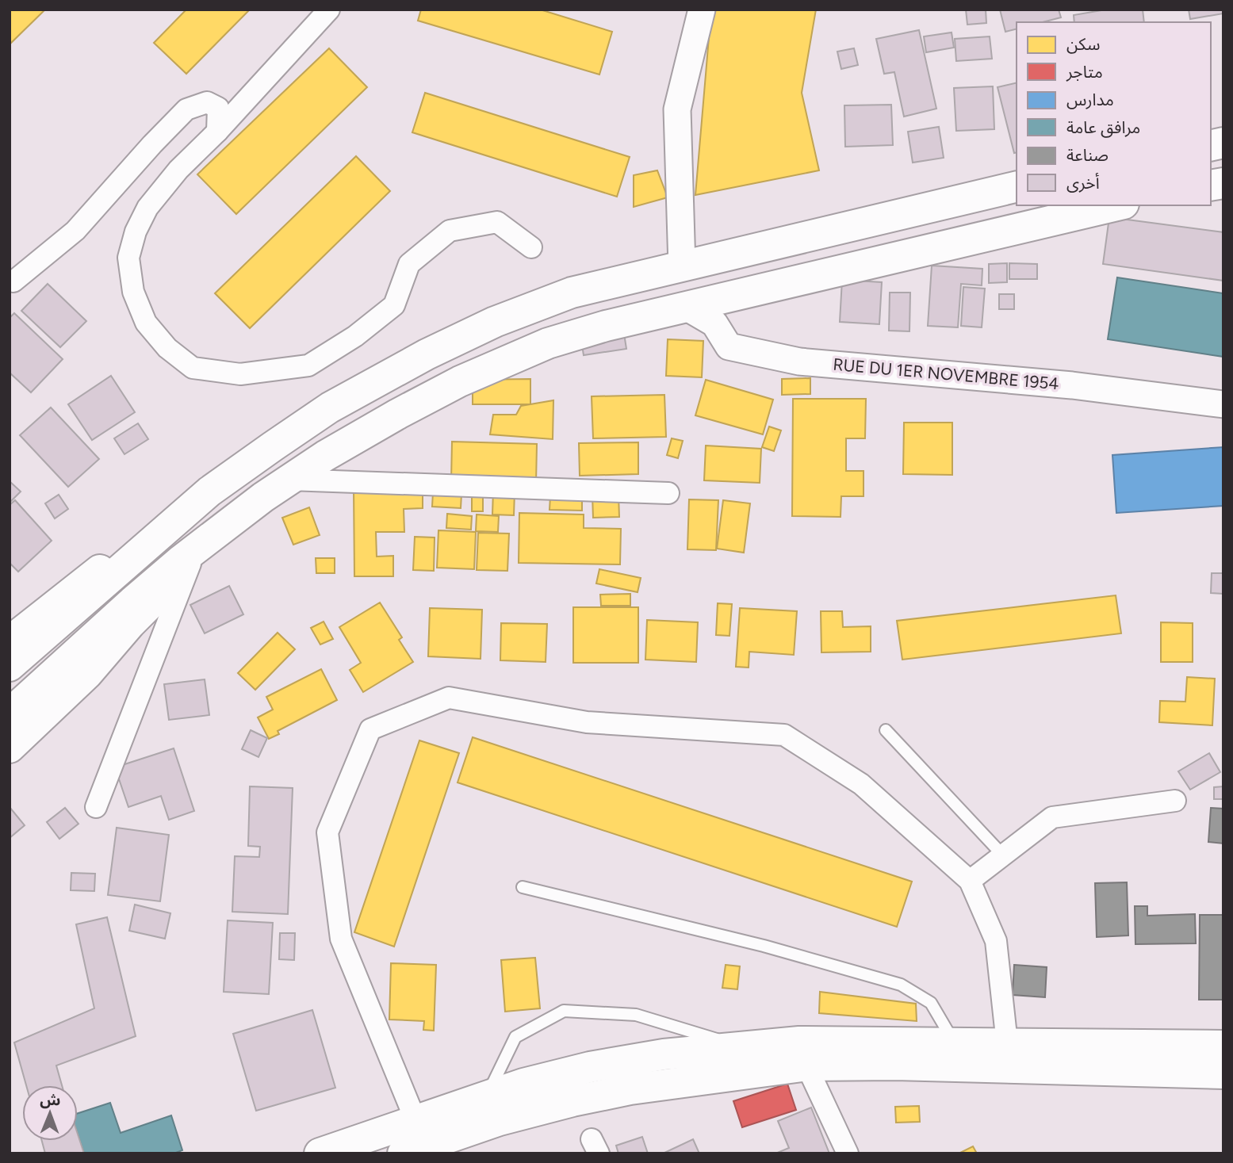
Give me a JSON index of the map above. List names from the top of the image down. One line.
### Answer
{"streets":{"street":["RUE DU 1ER NOVEMBRE 1954"]},"legend":["سكن","متاجر","مدارس","مرافق عامة","صناعة","أخرى"],"north":"top"}
